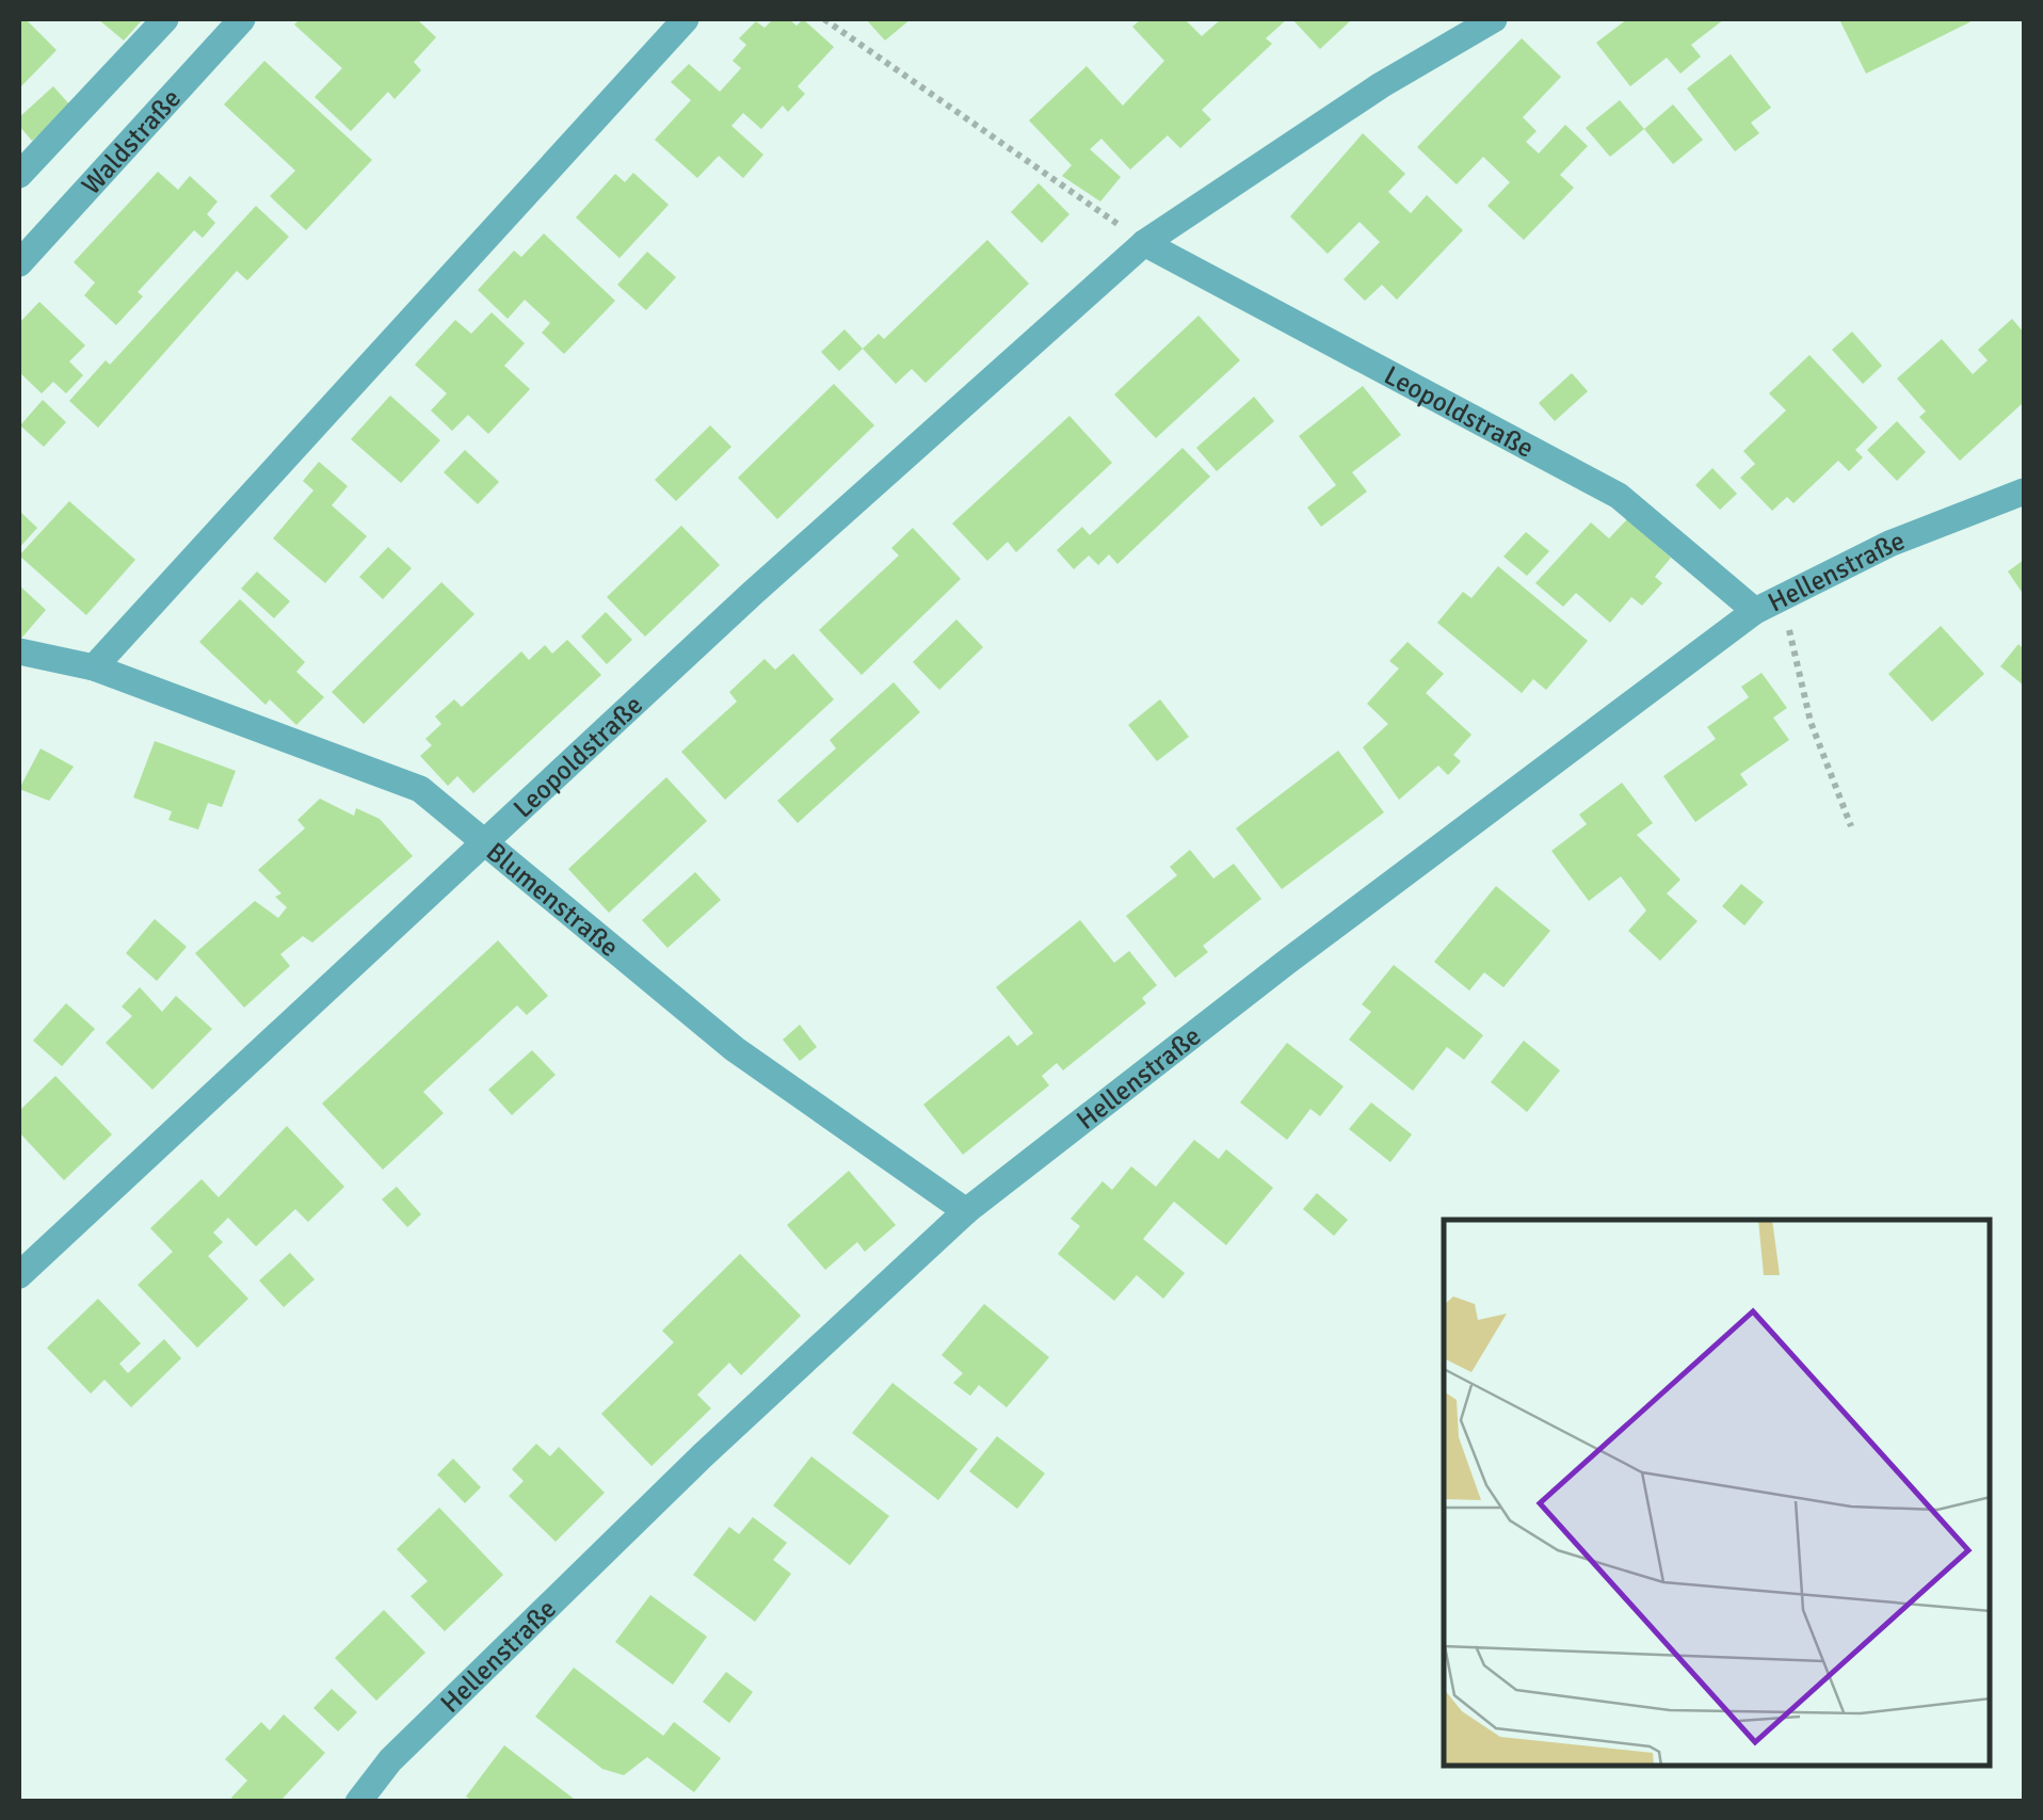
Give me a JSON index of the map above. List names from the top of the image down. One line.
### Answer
{"streets":{"street":["Waldstraße","Leopoldstraße","Hellenstraße","Blumenstraße"]},"crossings":[["Leopoldstraße","Hellenstraße"],["Leopoldstraße","Blumenstraße"],["Hellenstraße","Blumenstraße"]]}
